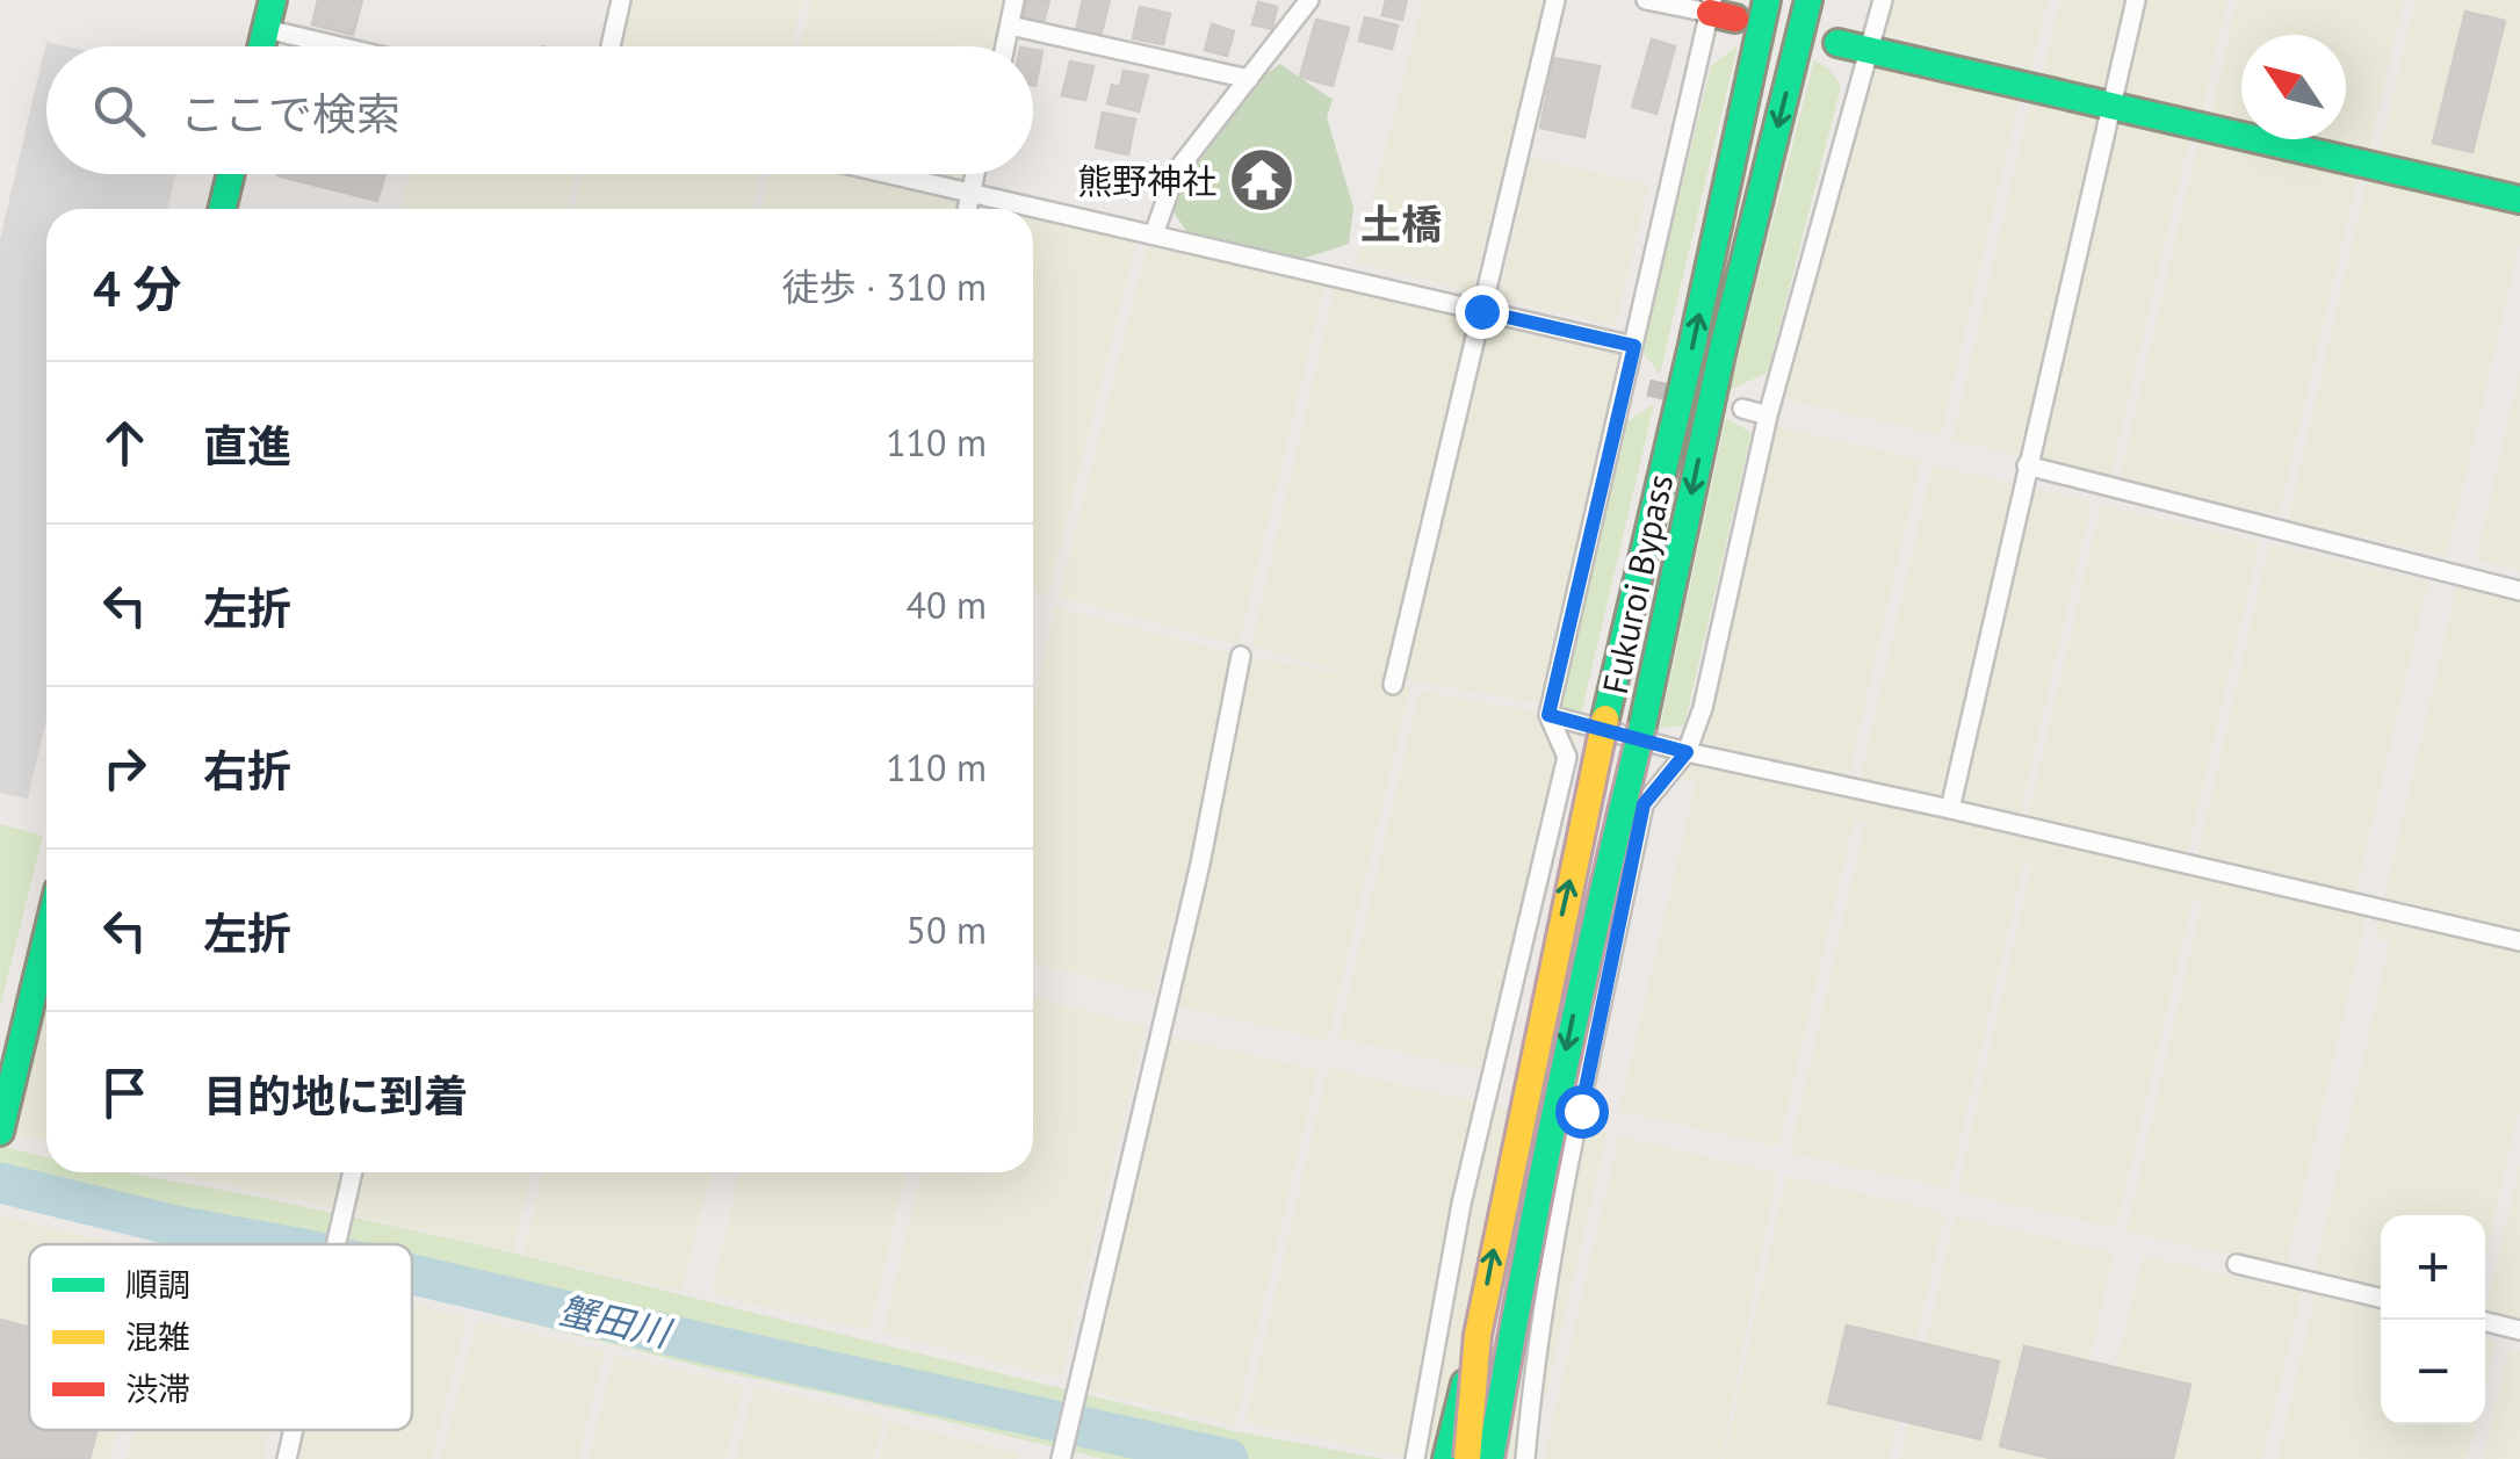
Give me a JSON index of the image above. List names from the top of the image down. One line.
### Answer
{"streets":{"main road":["Fukuroi Bypass"]},"districts":["土橋"],"water":["蟹田川"],"places":{"temple":["熊野神社"]},"legend":["順調","混雑","渋滞"],"north":"top left","page":{"search":"ここで検索","heading":["4 分","徒歩 · 310 m"],"list":[["直進","110 m"],["左折","40 m"],["右折","110 m"],["左折","50 m"],"目的地に到着"],"map_buttons":["+","−"]}}
